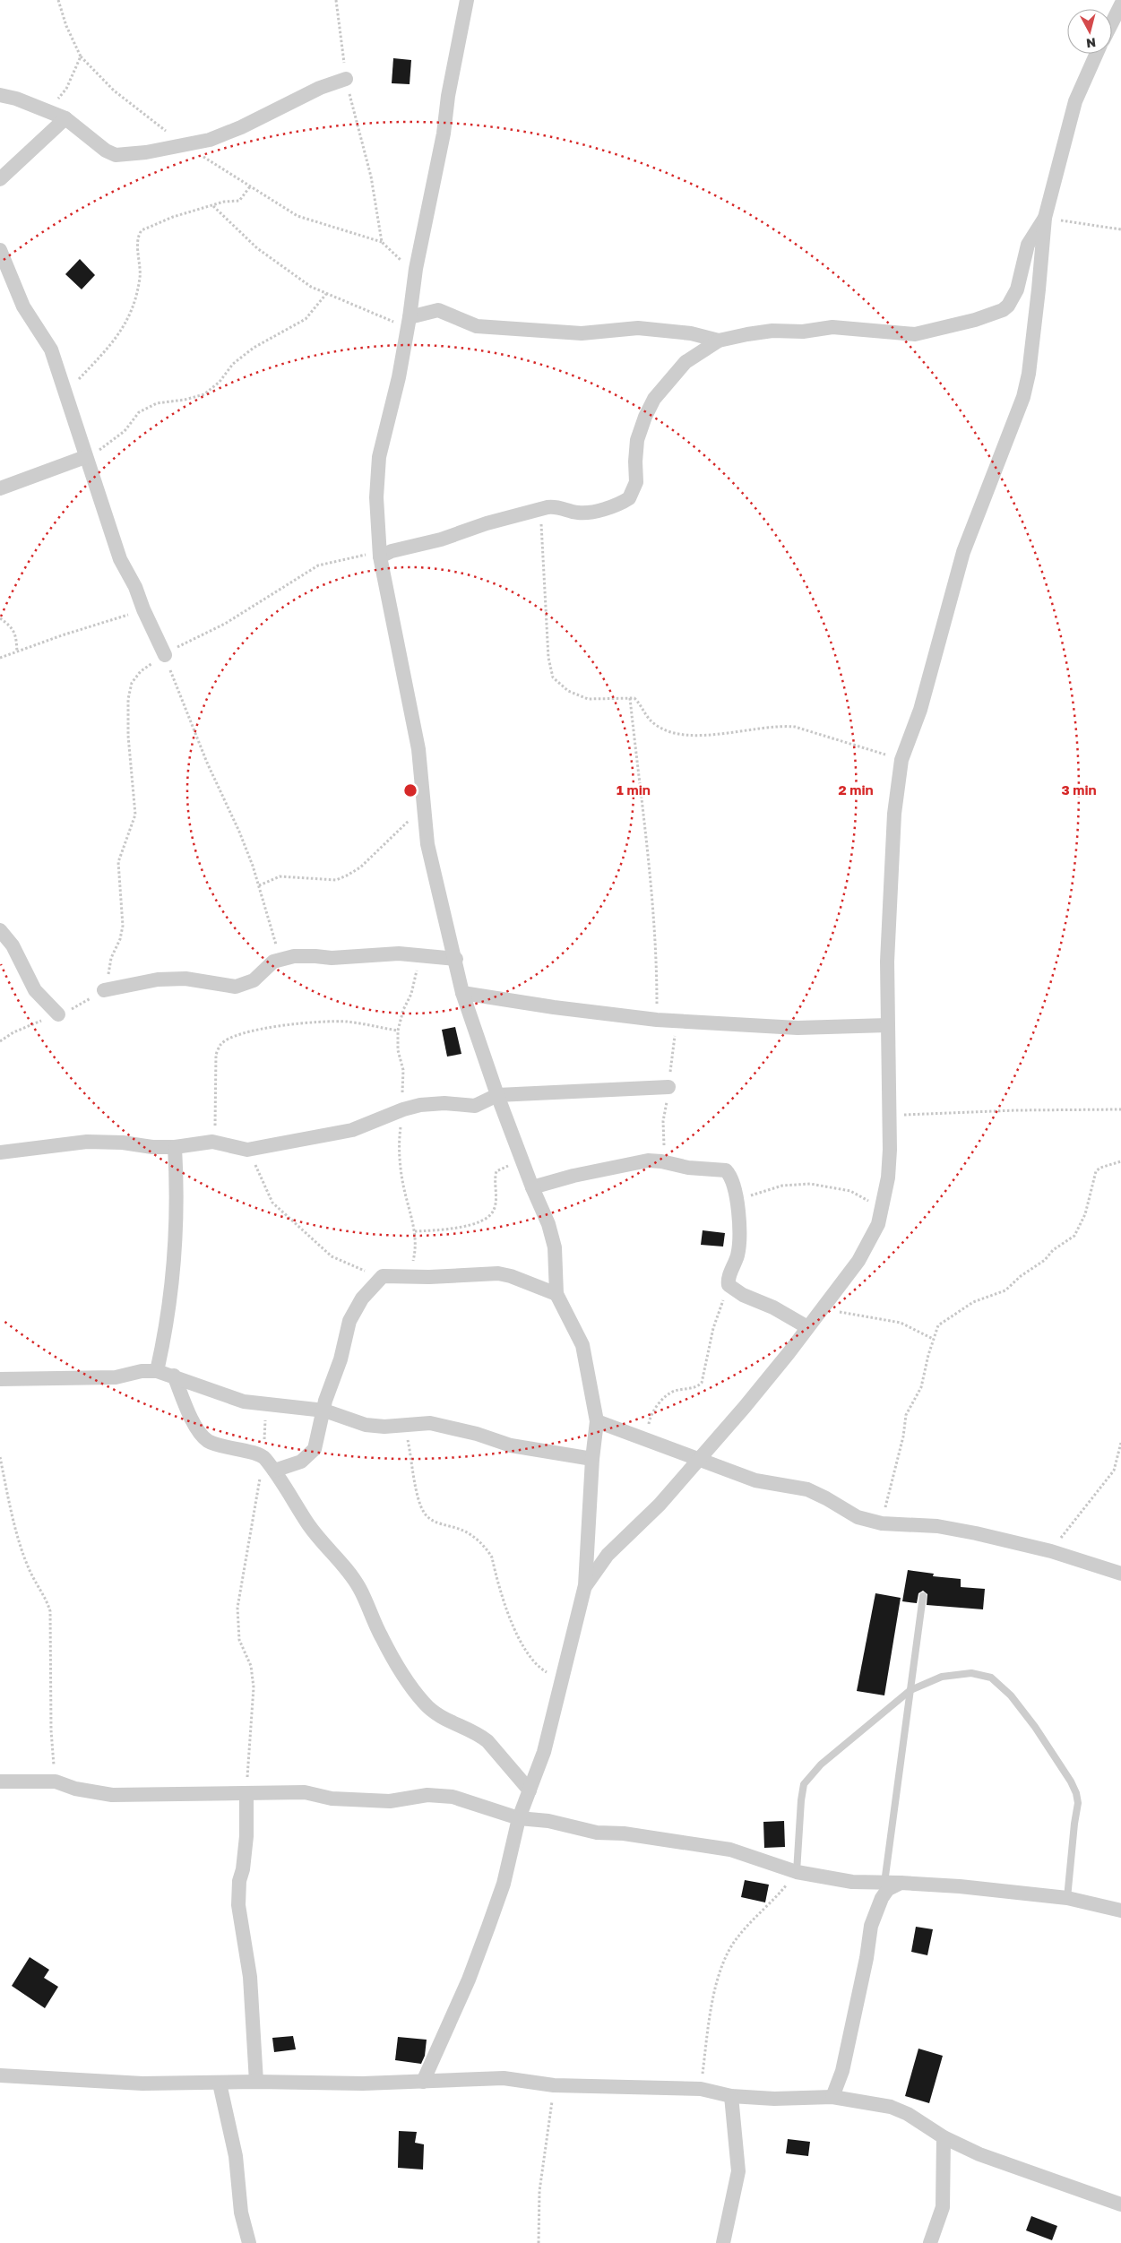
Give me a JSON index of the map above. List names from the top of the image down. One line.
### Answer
{"north":"bottom","rings":["1 min","2 min","3 min"]}
